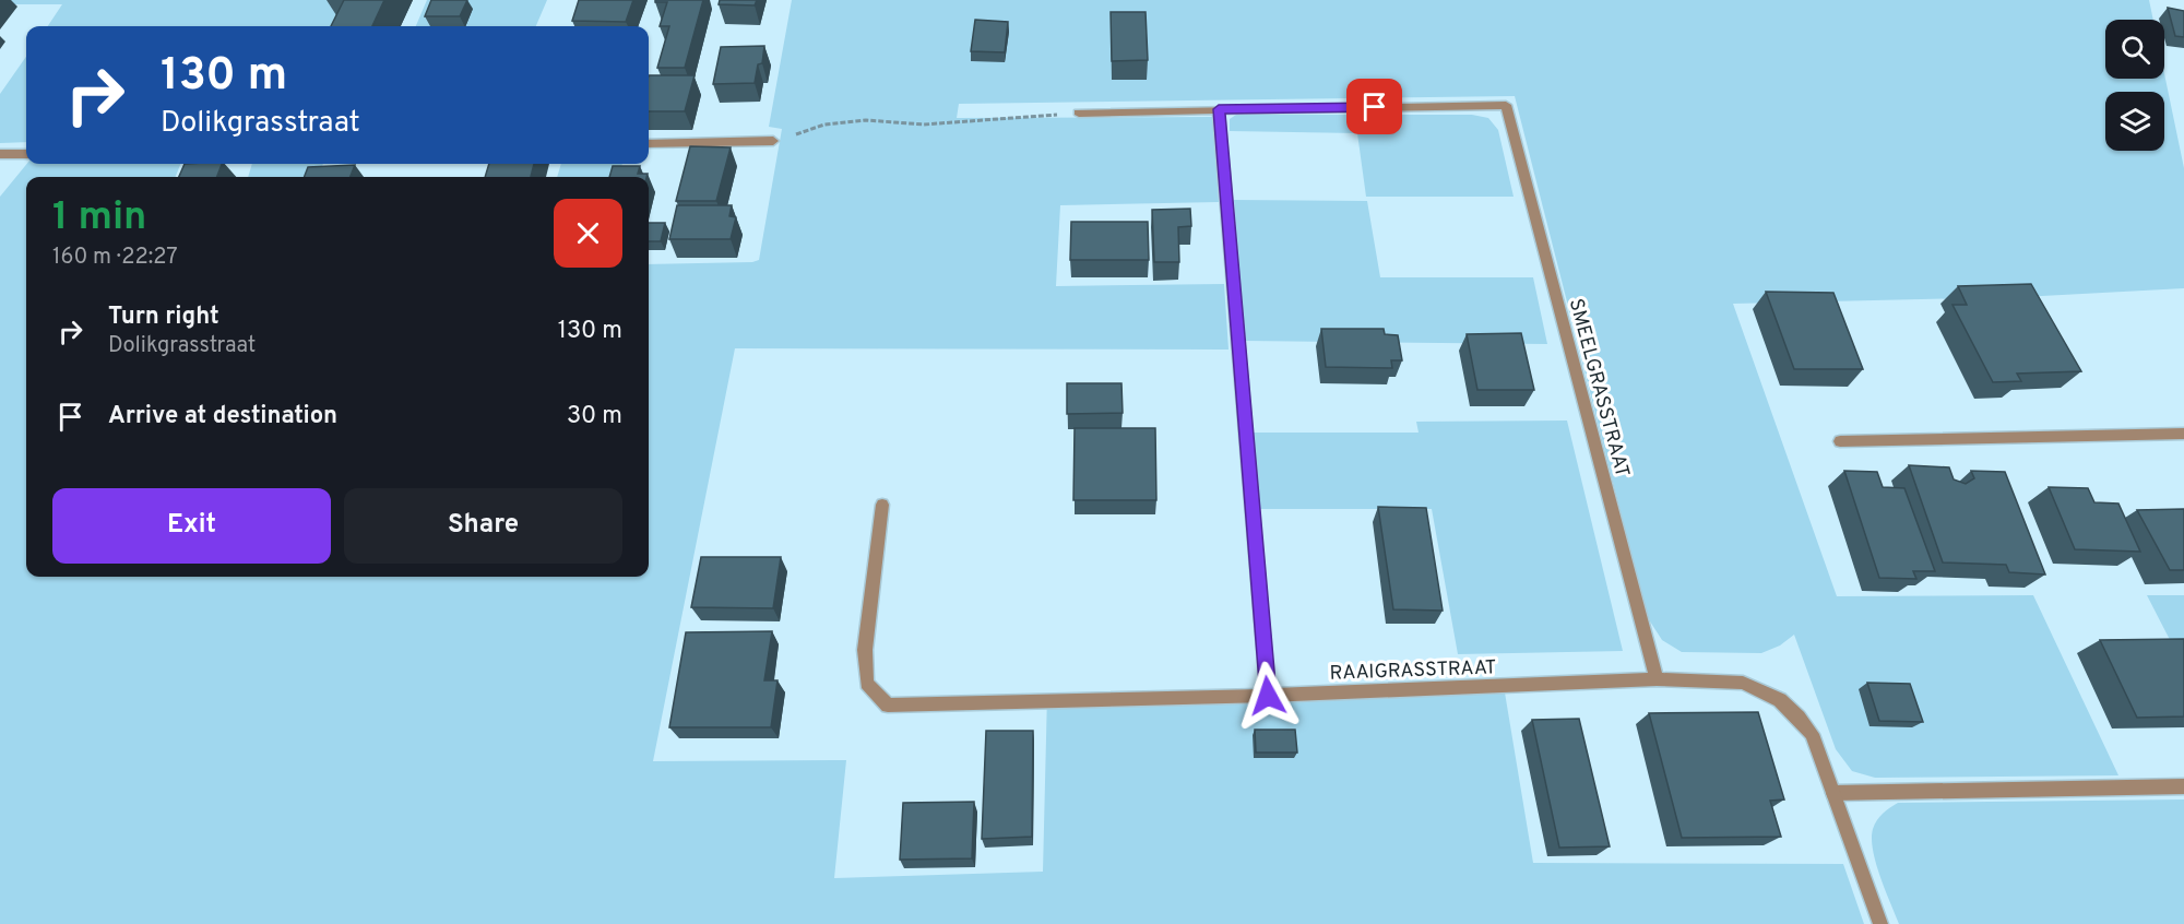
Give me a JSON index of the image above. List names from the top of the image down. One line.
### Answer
{"streets":{"street":["SMEELGRASSTRAAT","RAAIGRASSTRAAT"]},"crossings":[["SMEELGRASSTRAAT","RAAIGRASSTRAAT"]],"page":{"turn":["130 m","Dolikgrasstraat"],"heading":["1 min","160 m · 22:27"],"list":[{"name":"Turn right","note":"Dolikgrasstraat","value":"130 m"},{"name":"Arrive at destination","value":"30 m"}],"buttons":["Exit","Share"]}}
